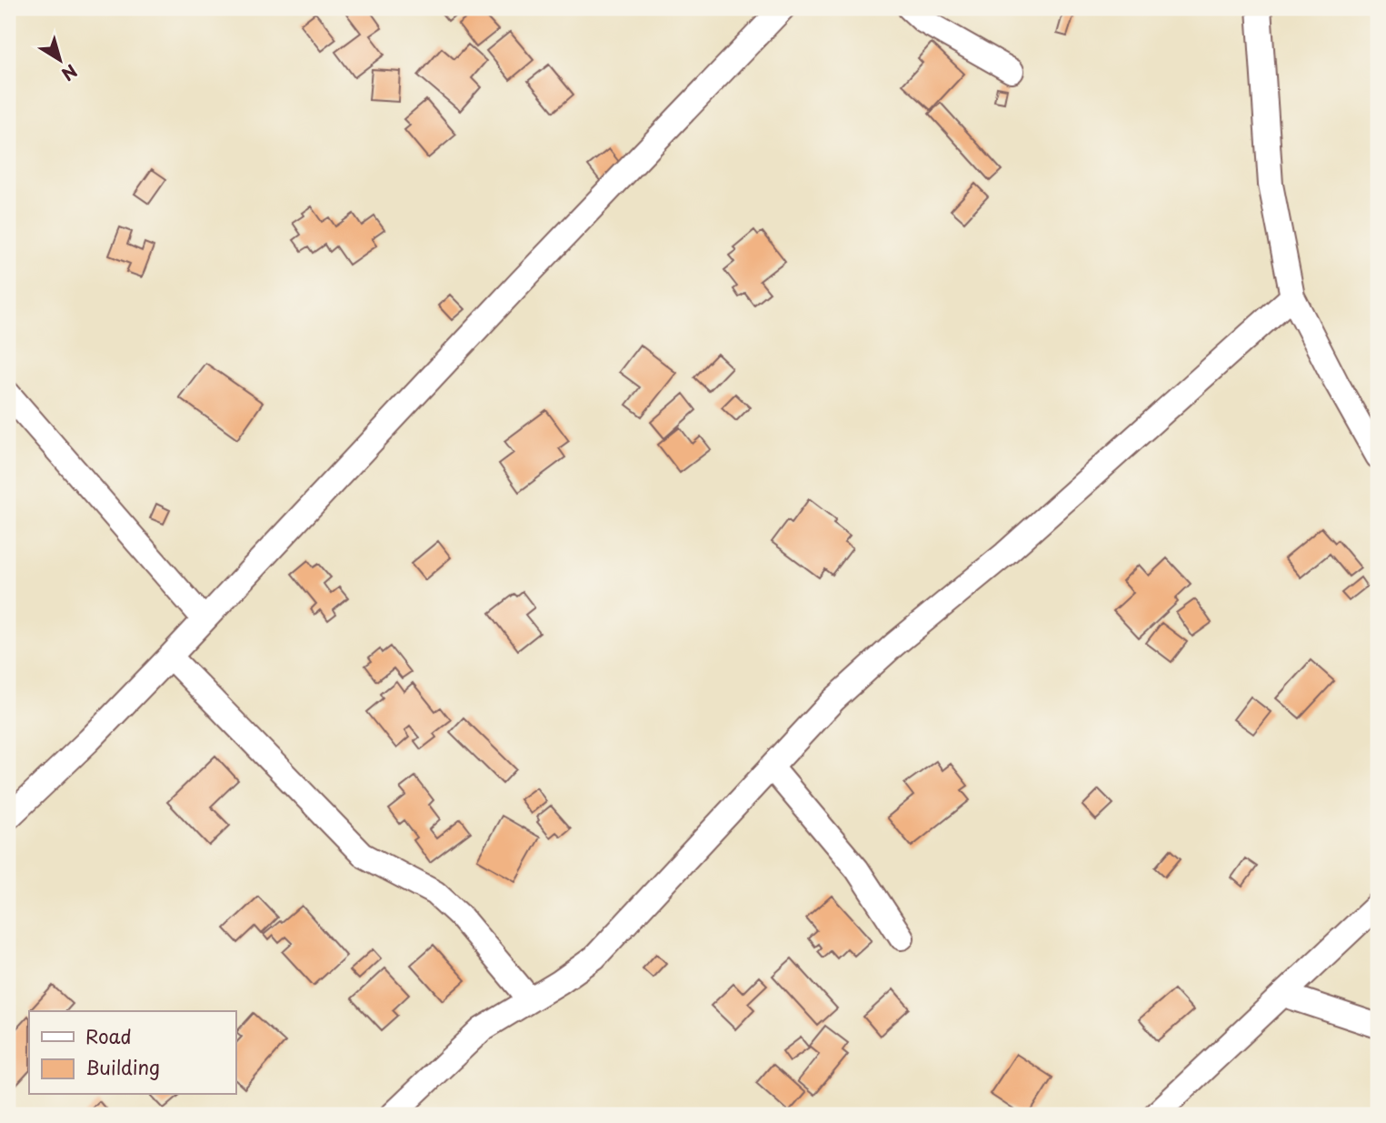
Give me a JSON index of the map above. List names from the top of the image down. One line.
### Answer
{"legend":["Road","Building"],"north":"bottom right"}
